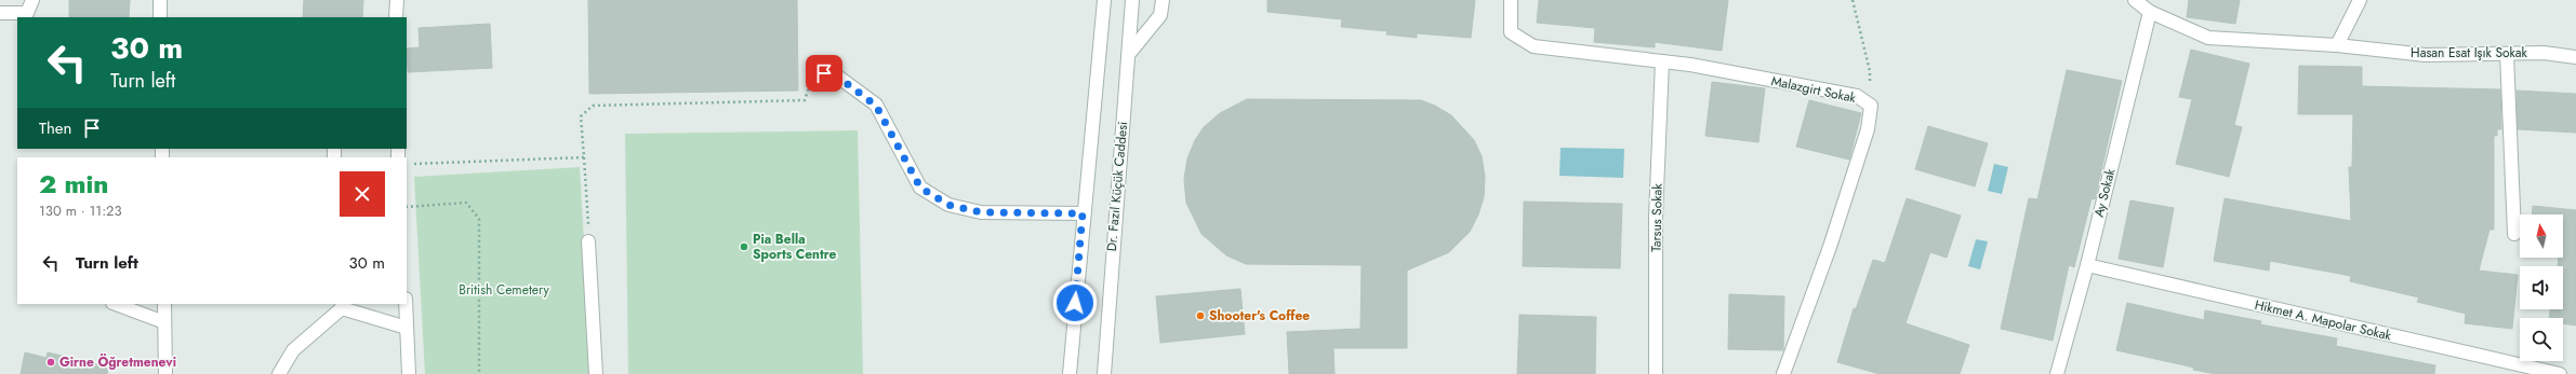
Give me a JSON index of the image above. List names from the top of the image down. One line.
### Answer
{"streets":{"street":["Hasan Esat Işık Sokak","Malazgirt Sokak","Dr. Fazıl Küçük Caddesi","Ay Sokak","Tarsus Sokak","Hikmet A. Mapolar Sokak"]},"crossings":[["Hasan Esat Işık Sokak","Ay Sokak"],["Malazgirt Sokak","Tarsus Sokak"],["Ay Sokak","Hikmet A. Mapolar Sokak"]],"parks":["British Cemetery"],"places":["Pia Bella Sports Centre","Shooter's Coffee","Girne Öğretmenevi"],"north":"top","page":{"turn":["30 m","Turn left"],"then":"Then","heading":["2 min","130 m · 11:23"],"list":[{"name":"Turn left","value":"30 m"}]}}
